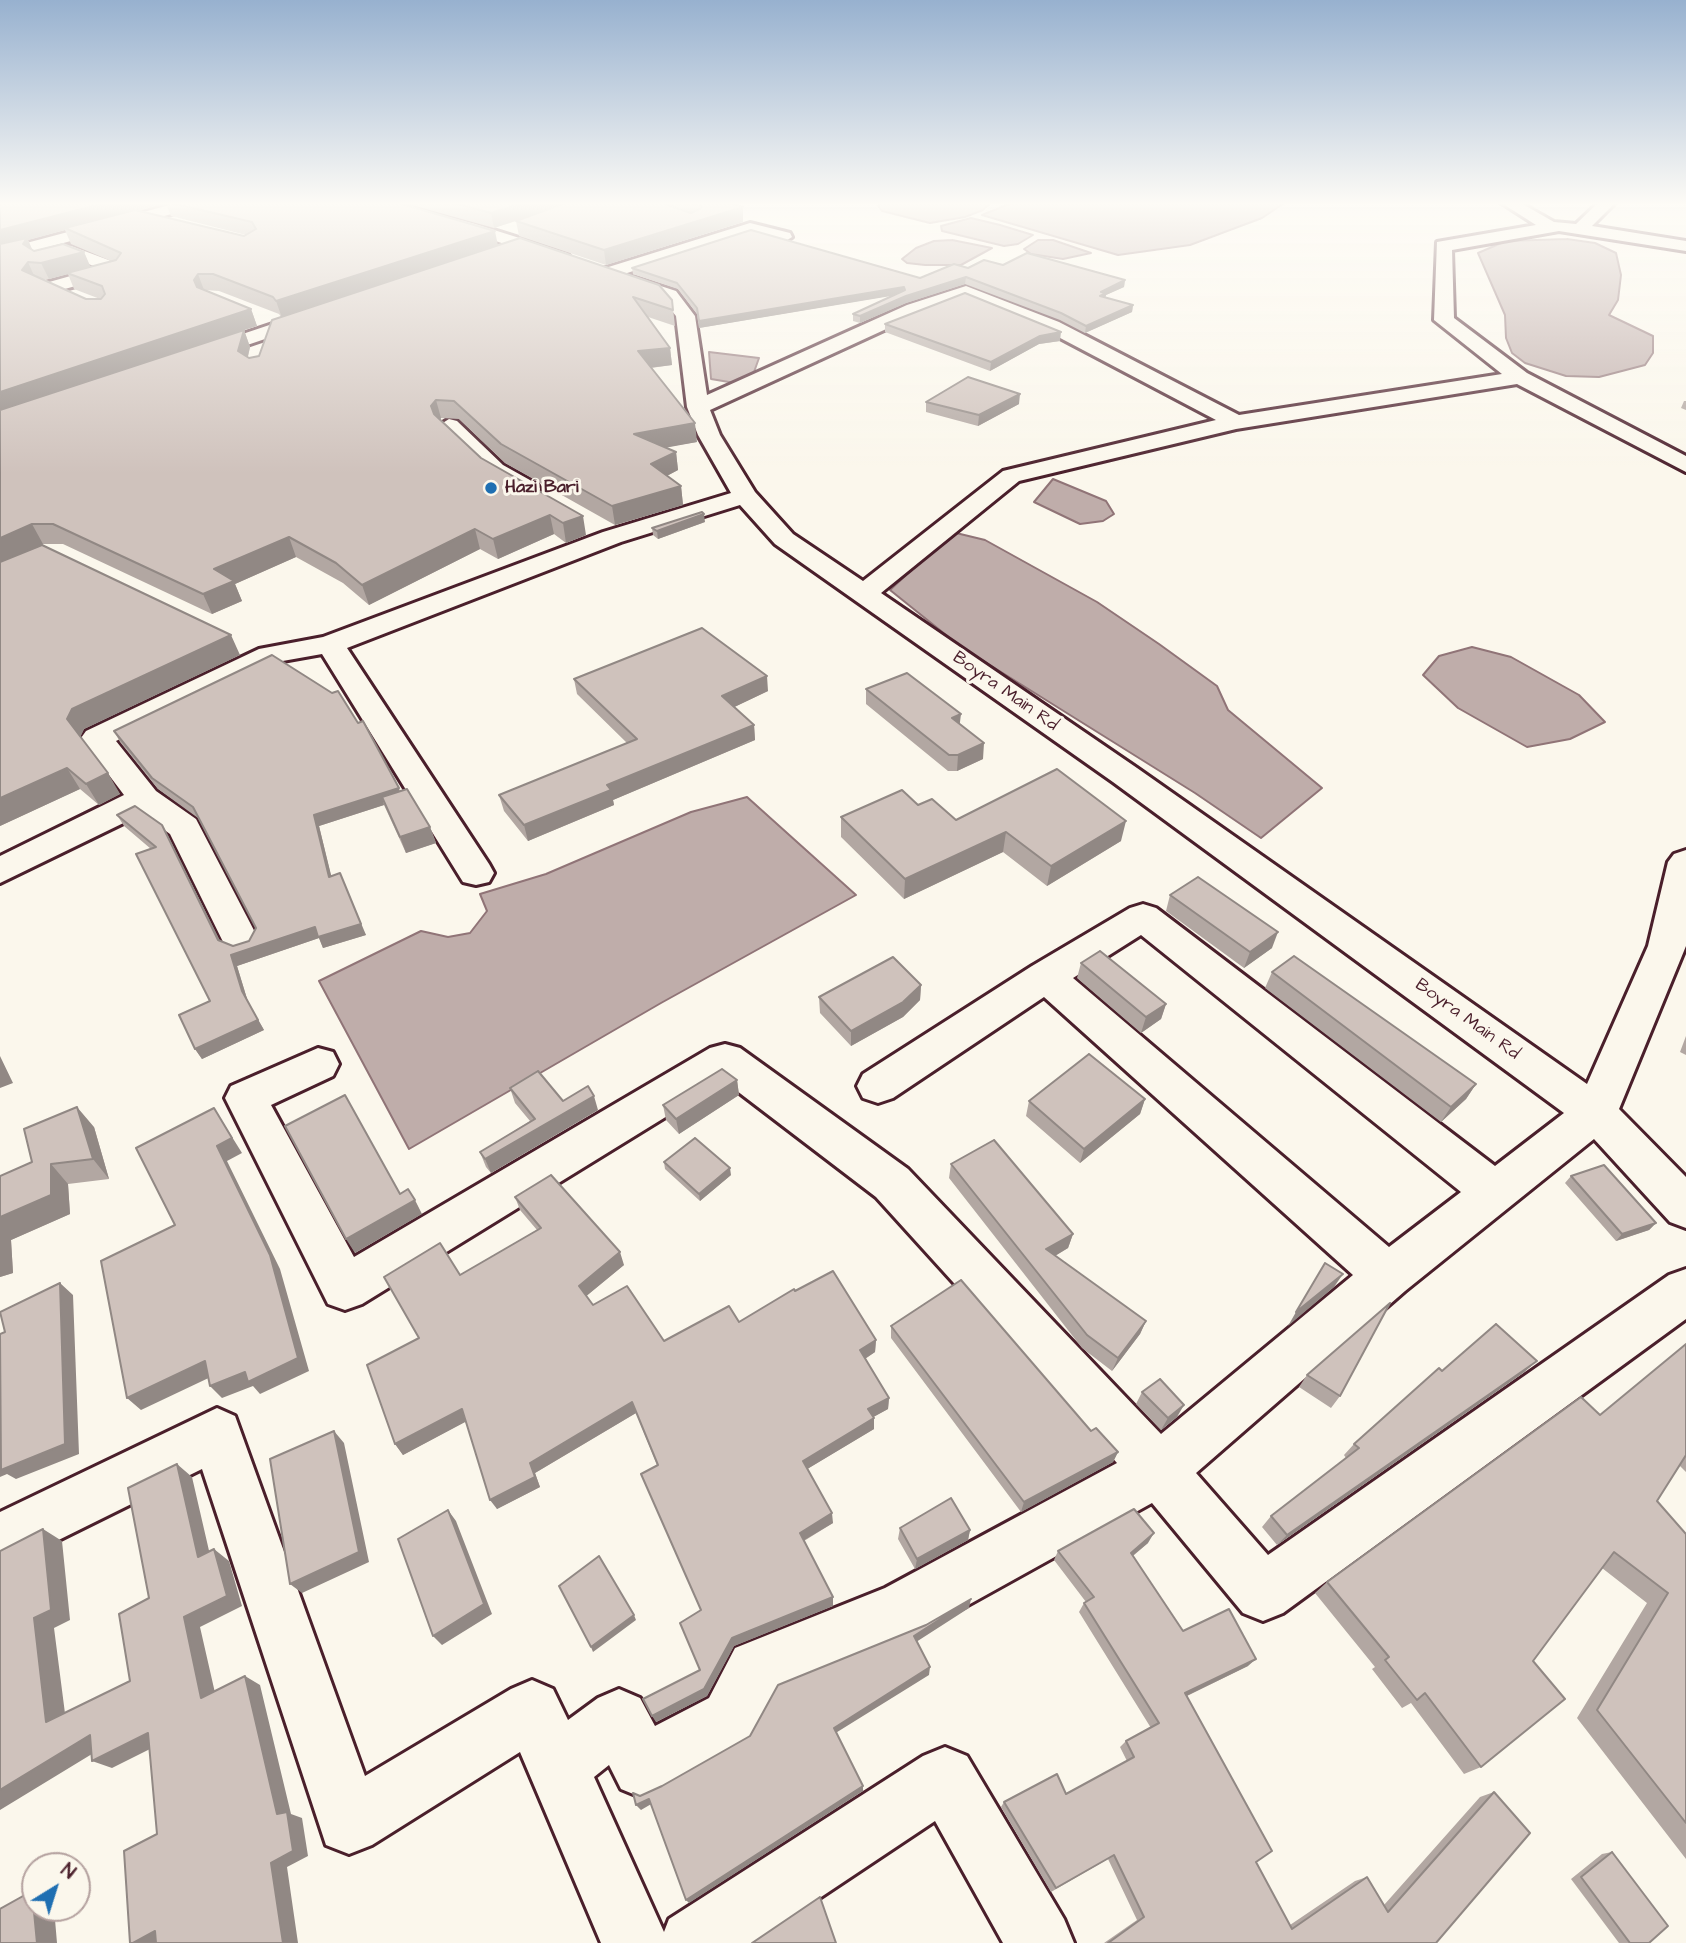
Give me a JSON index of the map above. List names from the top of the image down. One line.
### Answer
{"streets":{"street":["Boyra Main Rd"]},"places":["Hazi Bari"],"north":"top right"}
